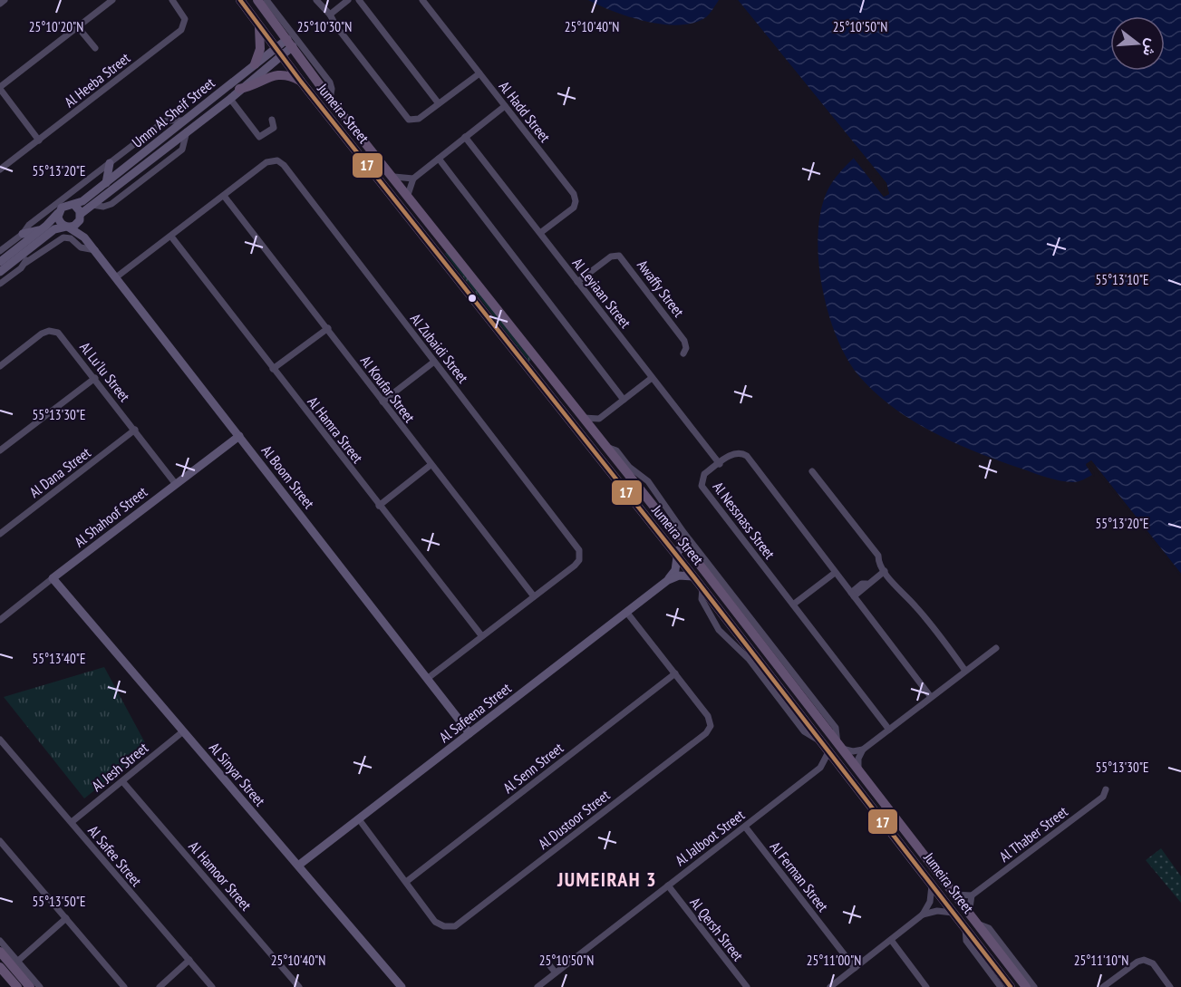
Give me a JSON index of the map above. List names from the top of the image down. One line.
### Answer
{"streets":{"main road":["Jumeira Street"],"street":["Al Heeba Street","Al Hadd Street","Umm Al Sheif Street","Awaffy Street","Al Leyiaan Street","Al Zubaidi Street","Al Lu'lu Street","Al Koufar Street","Al Hamra Street","Al Dana Street","Al Boom Street","Al Shahoof Street","Al Nessnass Street","Al Safeena Street","Al Jesh Street","Al Senn Street","Al Sinyar Street","Al Dustoor Street","Al Thaber Street","Al Jalboot Street","Al Safee Street","Al Hamoor Street","Al Ferman Street","Al Qersh Street"]},"crossings":[["Al Hadd Street","Al Leyiaan Street"],["Umm Al Sheif Street","Jumeira Street"],["Umm Al Sheif Street","Al Boom Street"],["Jumeira Street","Al Safeena Street"],["Jumeira Street","Al Jalboot Street"],["Awaffy Street","Al Leyiaan Street"],["Al Leyiaan Street","Al Nessnass Street"],["Al Zubaidi Street","Al Koufar Street"],["Al Zubaidi Street","Al Hamra Street"],["Al Zubaidi Street","Al Boom Street"],["Al Lu'lu Street","Al Dana Street"],["Al Lu'lu Street","Al Shahoof Street"],["Al Boom Street","Al Shahoof Street"],["Al Boom Street","Al Safeena Street"],["Al Shahoof Street","Al Sinyar Street"],["Al Safeena Street","Al Sinyar Street"],["Al Safeena Street","Al Dustoor Street"],["Al Jesh Street","Al Sinyar Street"],["Al Jesh Street","Al Safee Street"],["Al Jesh Street","Al Hamoor Street"],["Al Senn Street","Al Dustoor Street"],["Al Jalboot Street","Al Ferman Street"],["Al Jalboot Street","Al Qersh Street"]],"districts":["JUMEIRAH 3"],"lines":["transit line 17"],"north":"right","coordinates":["25°10'20\"N","25°10'30\"N","25°10'40\"N","25°10'50\"N","55°13'20\"E","55°13'10\"E","55°13'30\"E","55°13'40\"E","55°13'50\"E","25°11'00\"N","25°11'10\"N"]}
